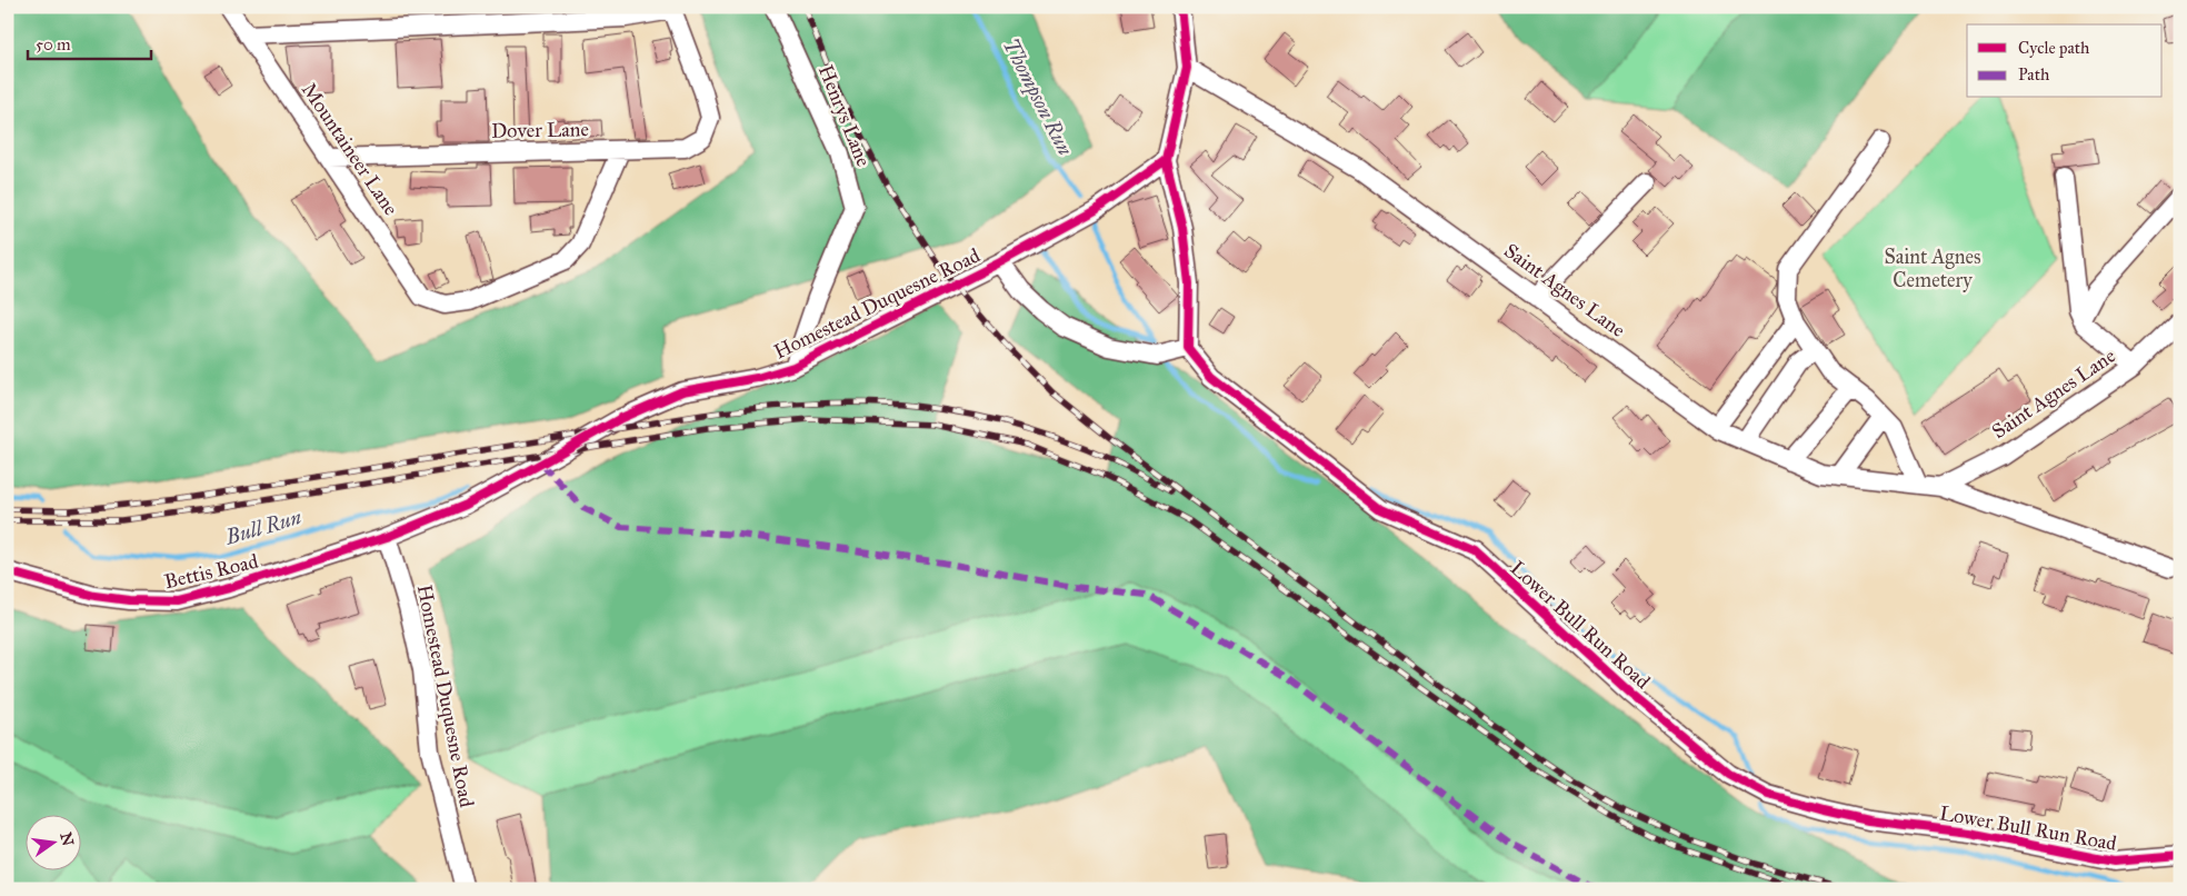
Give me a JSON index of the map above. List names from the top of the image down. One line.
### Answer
{"streets":{"street":["Henrys Lane","Dover Lane","Mountaineer Lane","Saint Agnes Lane","Homestead Duquesne Road","Bettis Road","Lower Bull Run Road"]},"crossings":[["Henrys Lane","Homestead Duquesne Road"],["Dover Lane","Mountaineer Lane"],["Homestead Duquesne Road","Bettis Road"]],"water":["Thompson Run","Bull Run"],"parks":["Saint Agnes Cemetery"],"legend":["Cycle path","Path"],"scale_bar":"50 m","north":"right"}
